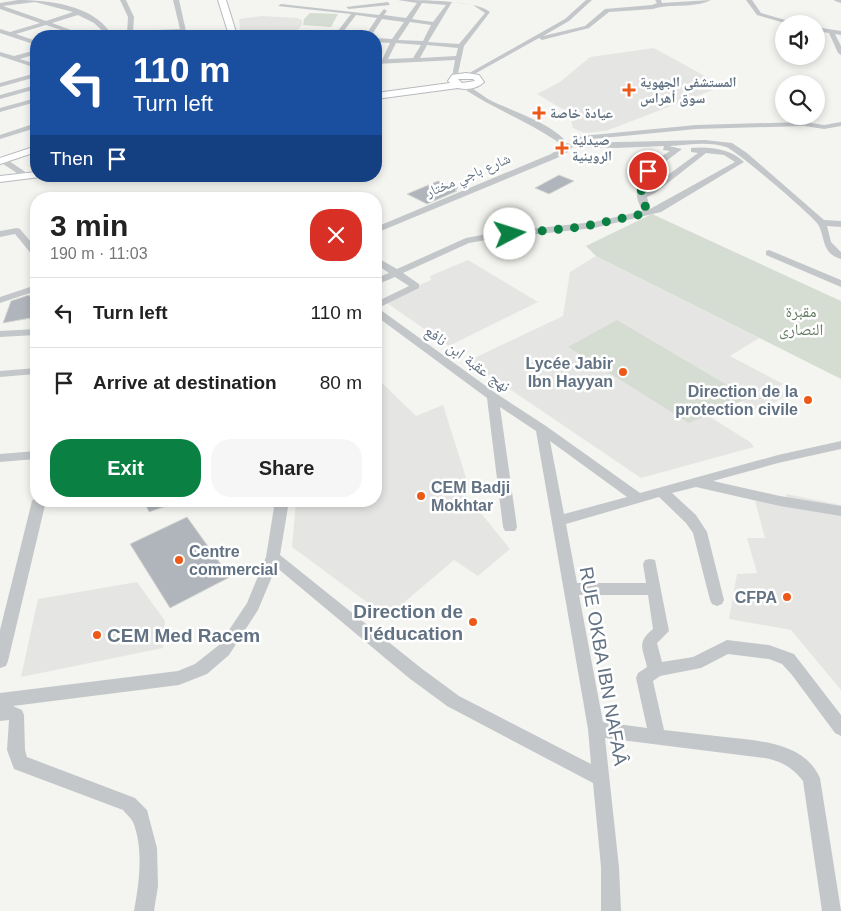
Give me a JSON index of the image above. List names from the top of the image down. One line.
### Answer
{"streets":{"street":["شارع باجي مختار","نهج عقبة ابن نافع","RUE OKBA IBN NAFAÂ"]},"crossings":[["نهج عقبة ابن نافع","RUE OKBA IBN NAFAÂ"]],"parks":["مقبرة النصارى"],"places":{"health":["المستشفى الجهوية سوق أهراس","عيادة خاصة","صيدلية الروينية"],"other":["Lycée Jabir Ibn Hayyan","Direction de la protection civile","CEM Badji Mokhtar","Centre commercial","CFPA","Direction de l'éducation","CEM Med Racem"]},"page":{"turn":["110 m","Turn left"],"then":"Then","heading":["3 min","190 m · 11:03"],"list":[{"name":"Turn left","value":"110 m"},{"name":"Arrive at destination","value":"80 m"}],"buttons":["Exit","Share"]}}
